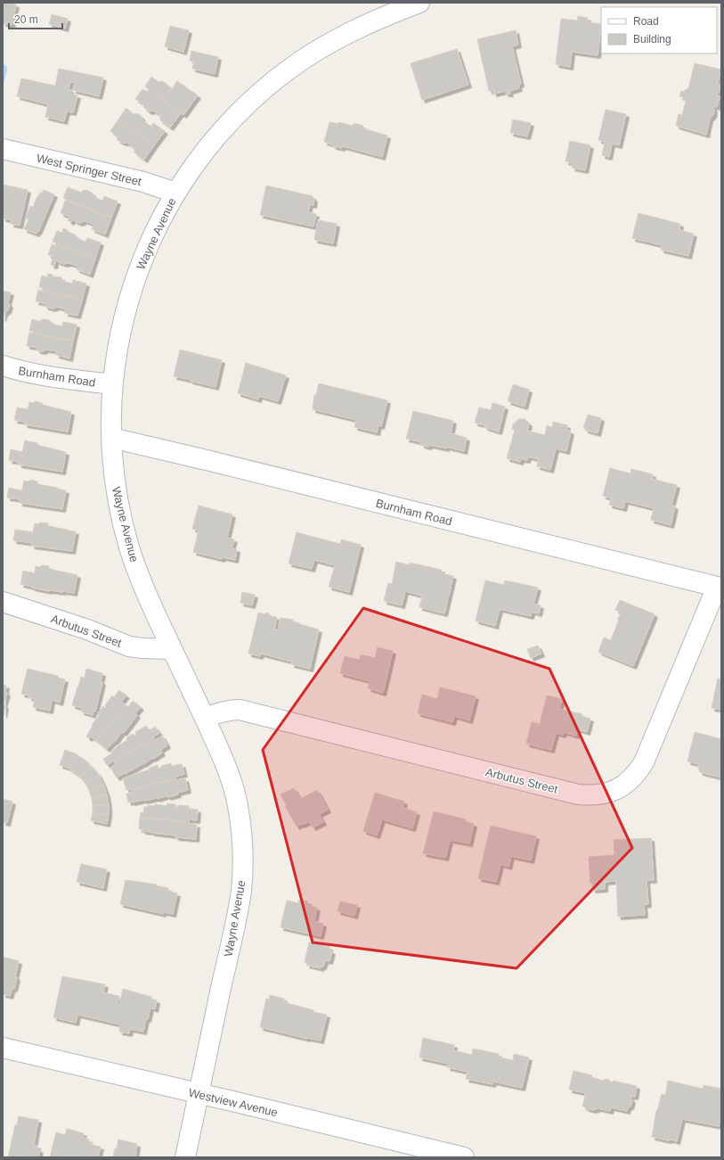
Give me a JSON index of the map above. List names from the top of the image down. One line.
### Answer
{"streets":{"street":["West Springer Street","Wayne Avenue","Burnham Road","Arbutus Street","Westview Avenue"]},"crossings":[["West Springer Street","Wayne Avenue"],["Wayne Avenue","Burnham Road"],["Wayne Avenue","Arbutus Street"],["Wayne Avenue","Westview Avenue"],["Burnham Road","Arbutus Street"]],"legend":["Road","Building"],"scale_bar":"20 m"}
